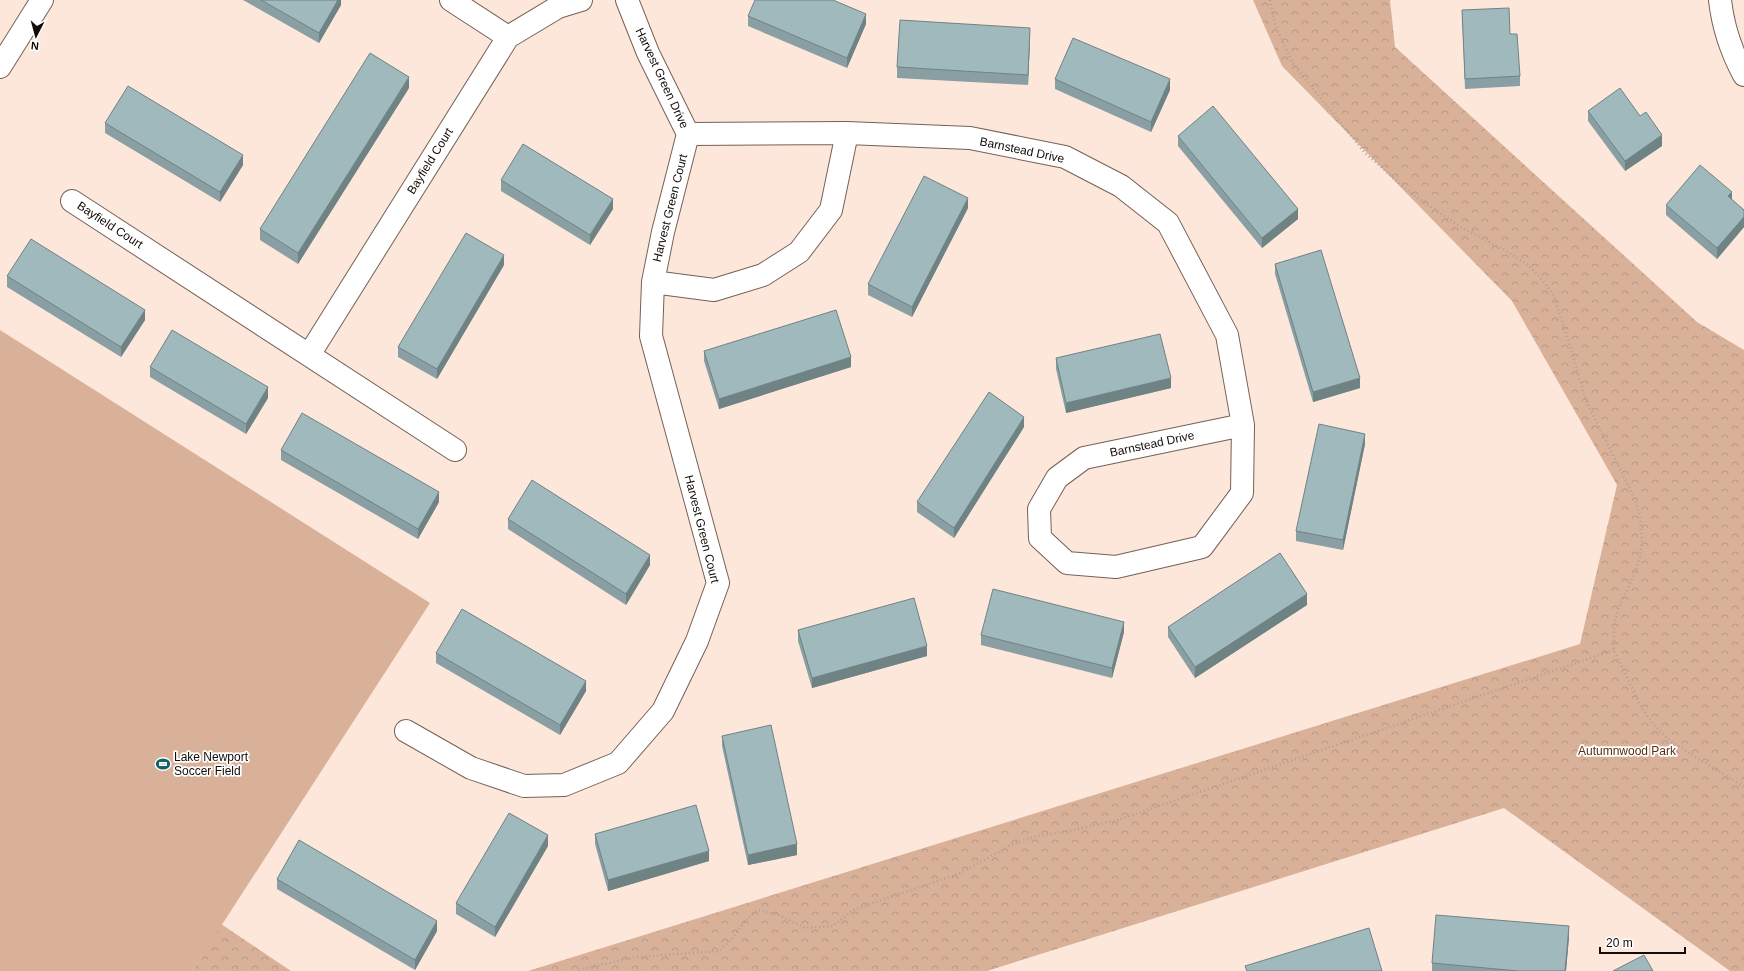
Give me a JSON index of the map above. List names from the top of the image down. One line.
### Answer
{"streets":{"street":["Harvest Green Drive","Barnstead Drive","Bayfield Court","Harvest Green Court"]},"crossings":[["Harvest Green Drive","Barnstead Drive"],["Harvest Green Drive","Harvest Green Court"],["Barnstead Drive","Harvest Green Court"]],"parks":["Autumnwood Park"],"places":{"sports":["Lake Newport Soccer Field"]},"scale_bar":"20 m","north":"bottom"}
